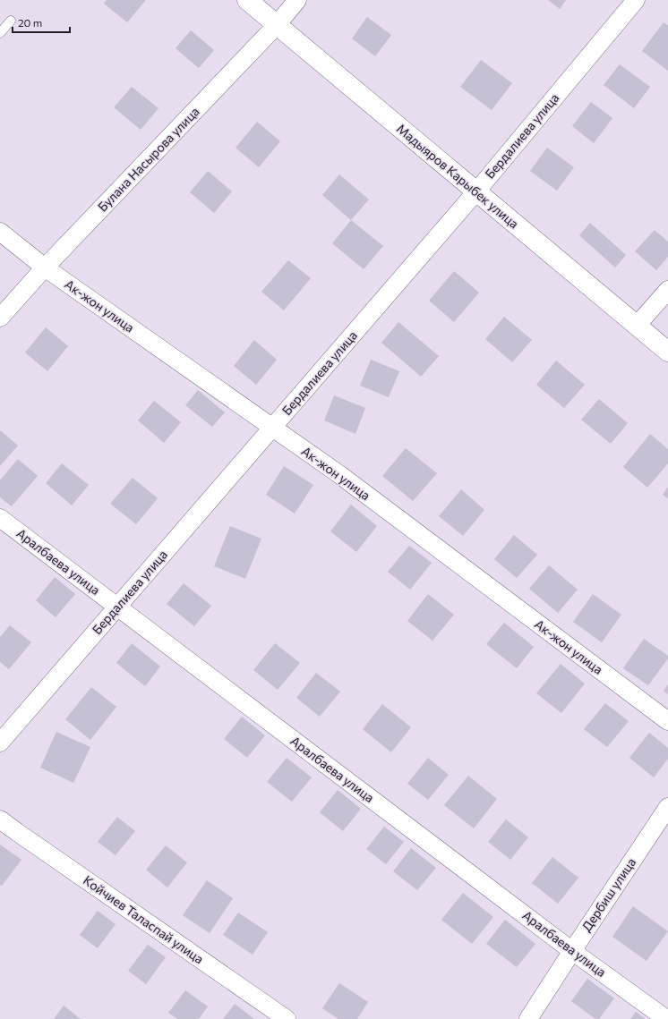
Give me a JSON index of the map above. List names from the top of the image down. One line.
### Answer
{"streets":{"street":["Бердалиева улица","Булана Насырова улица","Мадыяров Карыбек улица","Ак-жон улица","Аралбаева улица","Дербиш улица","Койчиев Таласпай улица"]},"crossings":[["Бердалиева улица","Мадыяров Карыбек улица"],["Бердалиева улица","Ак-жон улица"],["Бердалиева улица","Аралбаева улица"],["Булана Насырова улица","Мадыяров Карыбек улица"],["Булана Насырова улица","Ак-жон улица"],["Аралбаева улица","Дербиш улица"]],"scale_bar":"20 m"}
